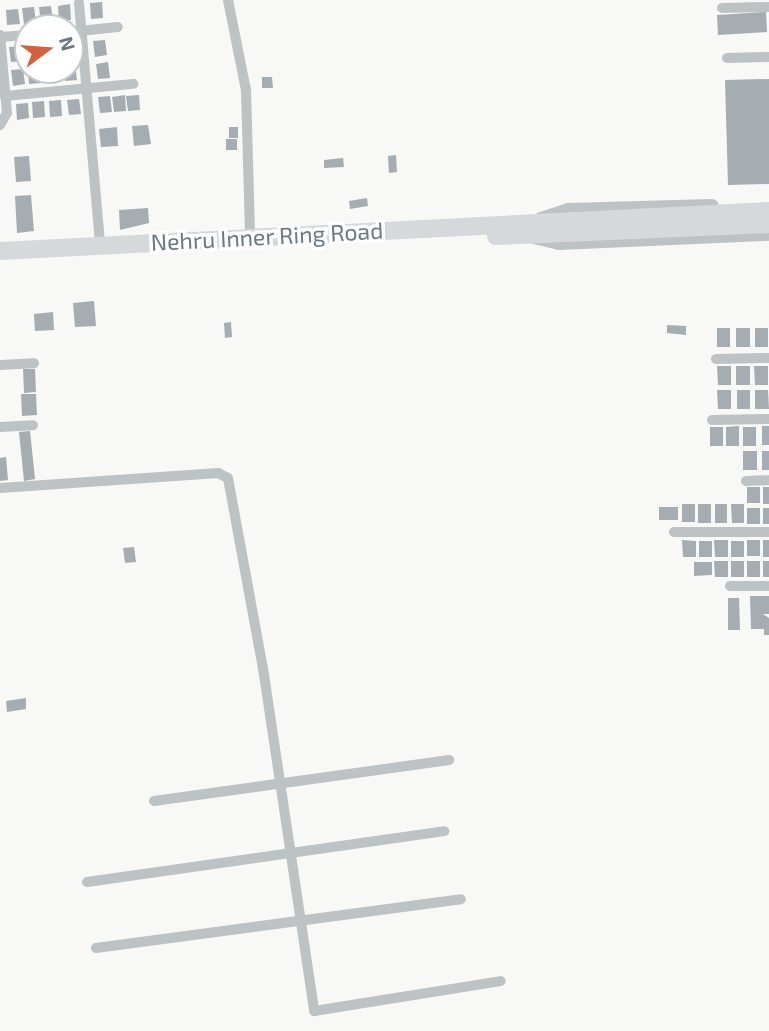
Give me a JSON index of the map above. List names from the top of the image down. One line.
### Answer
{"streets":{"main road":["Nehru Inner Ring Road"]},"north":"right"}
